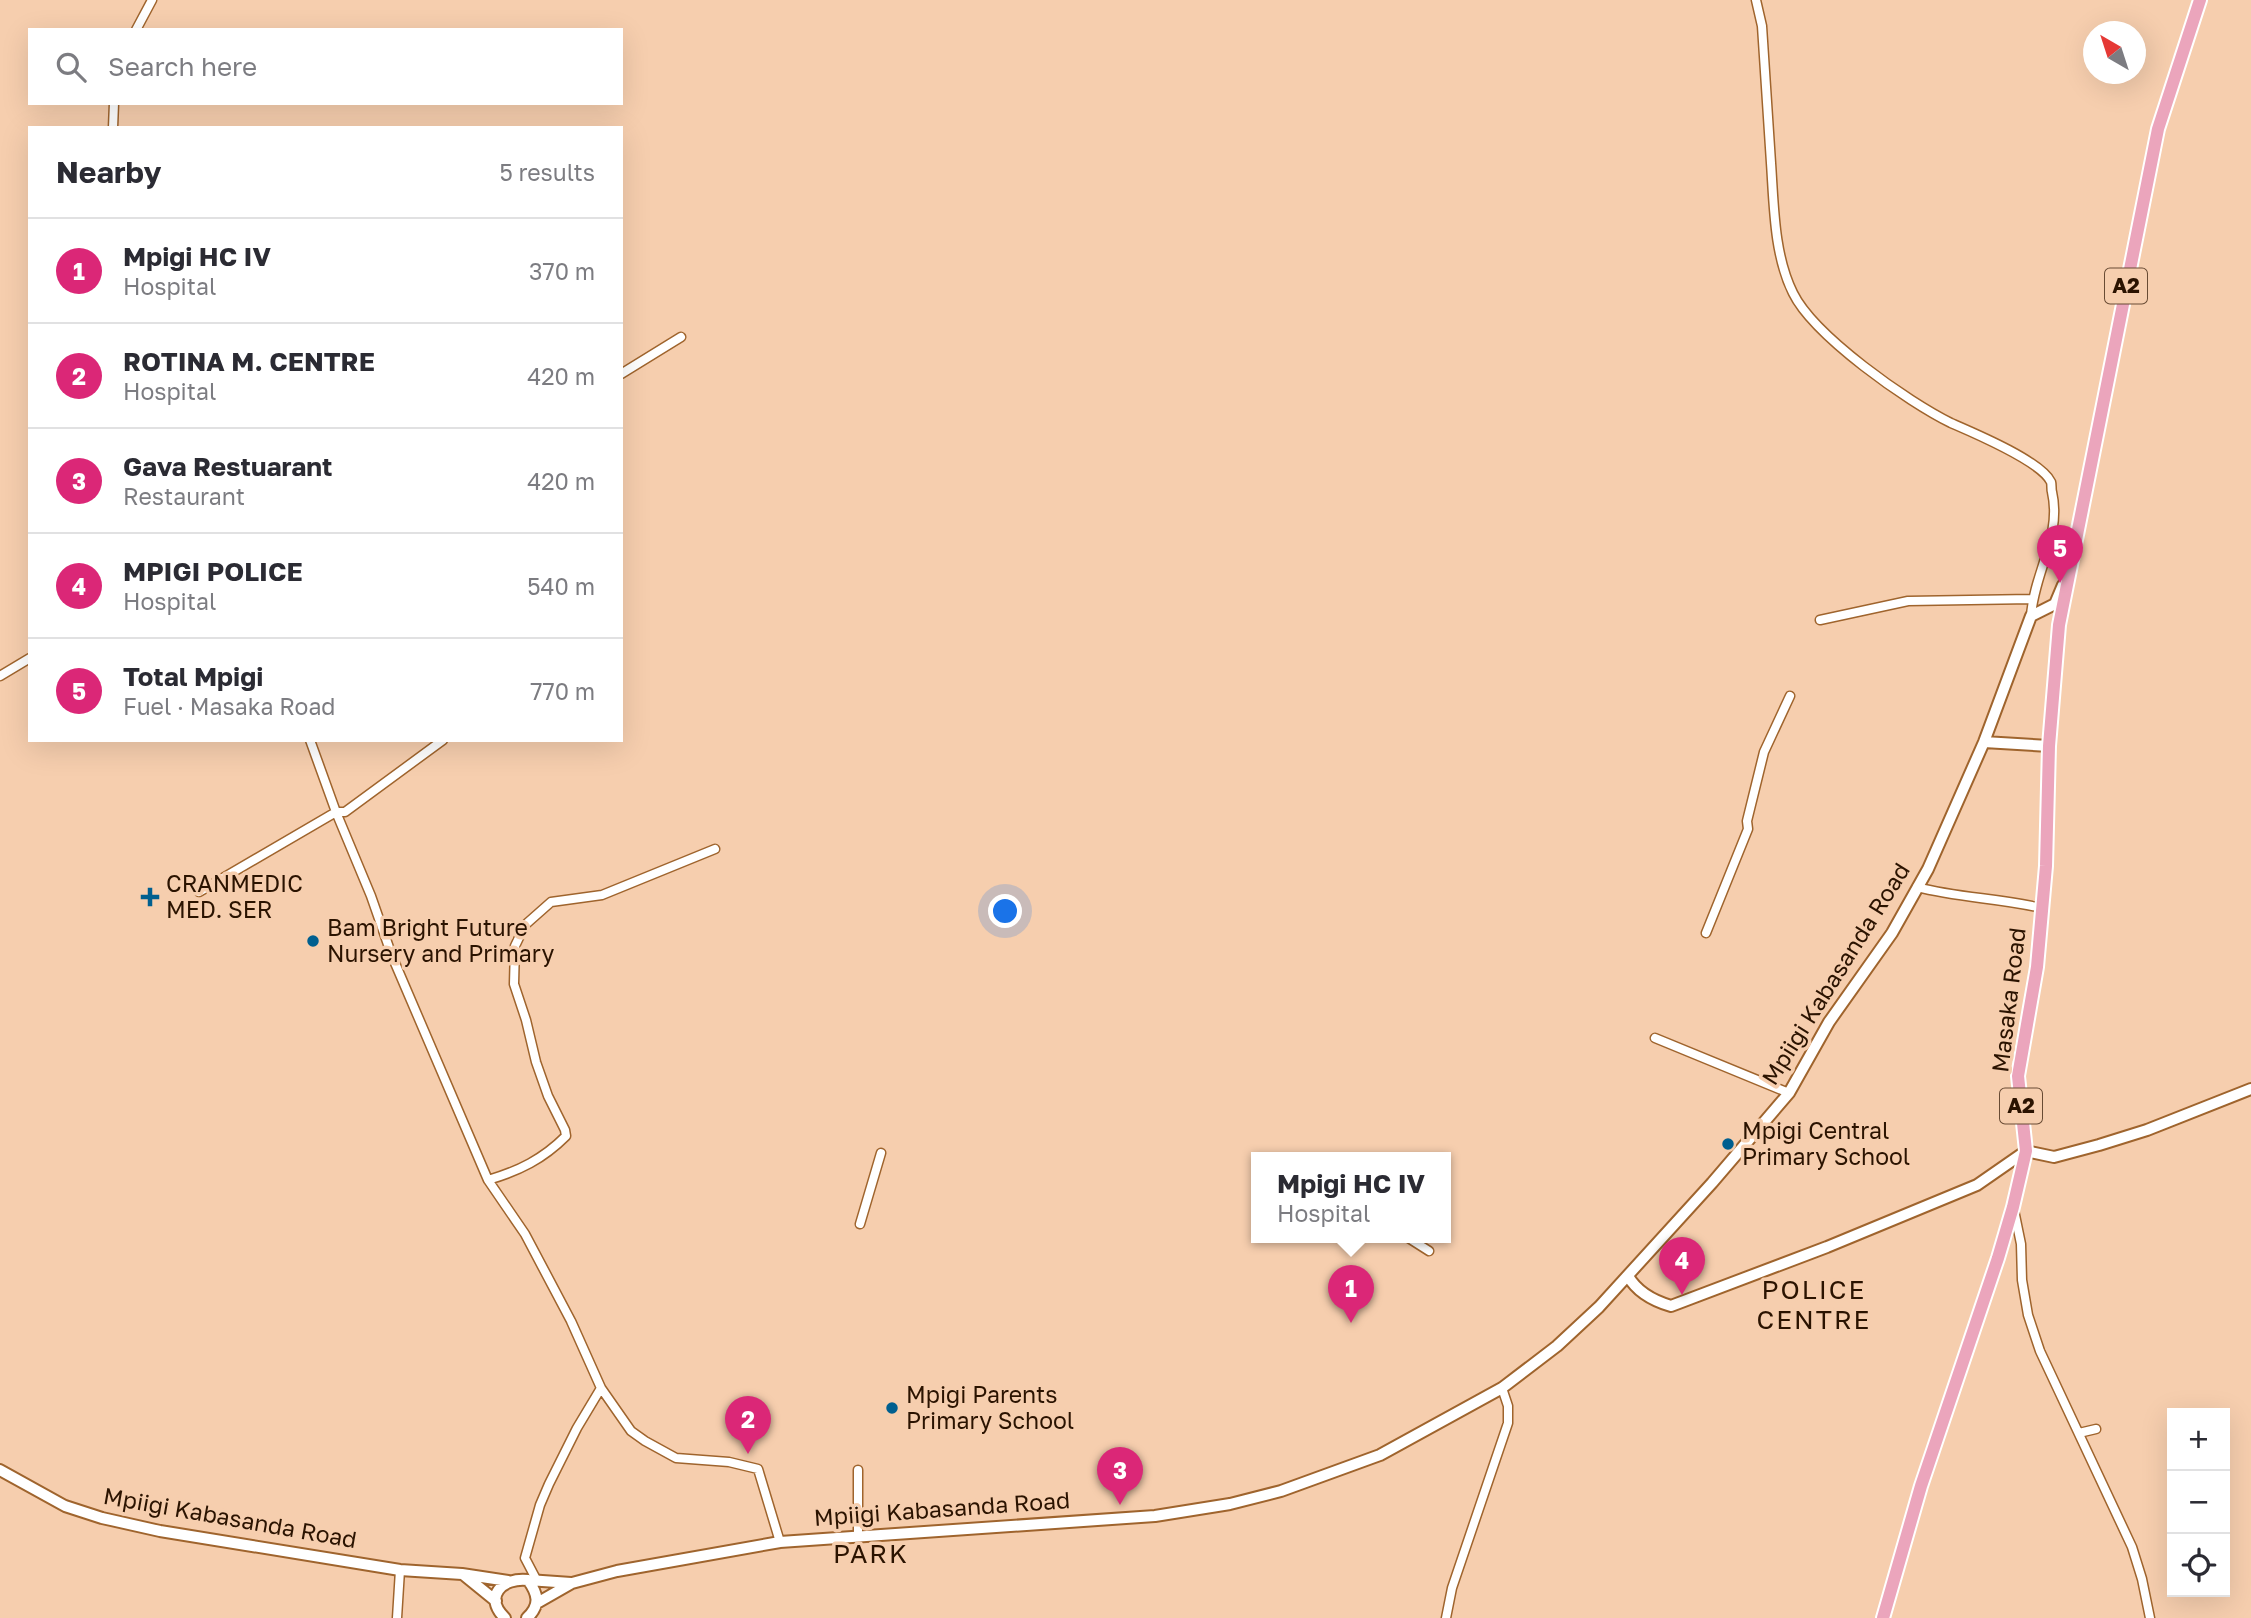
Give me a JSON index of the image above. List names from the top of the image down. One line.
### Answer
{"streets":{"main road":["A2","Mpiigi Kabasanda Road","Masaka Road"]},"crossings":[["A2","Masaka Road"]],"districts":["POLICE CENTRE","PARK"],"places":{"health":["CRANMEDIC MED. SER"],"other":["Bam Bright Future Nursery and Primary","Mpigi Central Primary School","Mpigi Parents Primary School"]},"north":"top left","page":{"search":"Search here","heading":["Nearby","5 results"],"list":[{"mark":"1","name":"Mpigi HC IV","note":"Hospital","value":"370 m"},{"mark":"2","name":"ROTINA M. CENTRE","note":"Hospital","value":"420 m"},{"mark":"3","name":"Gava Restuarant","note":"Restaurant","value":"420 m"},{"mark":"4","name":"MPIGI POLICE","note":"Hospital","value":"540 m"},{"mark":"5","name":"Total Mpigi","note":"Fuel · Masaka Road","value":"770 m"}],"pins":["5","4","1","2","3"],"popup":["Mpigi HC IV","Hospital"],"map_buttons":["+","−"]}}
